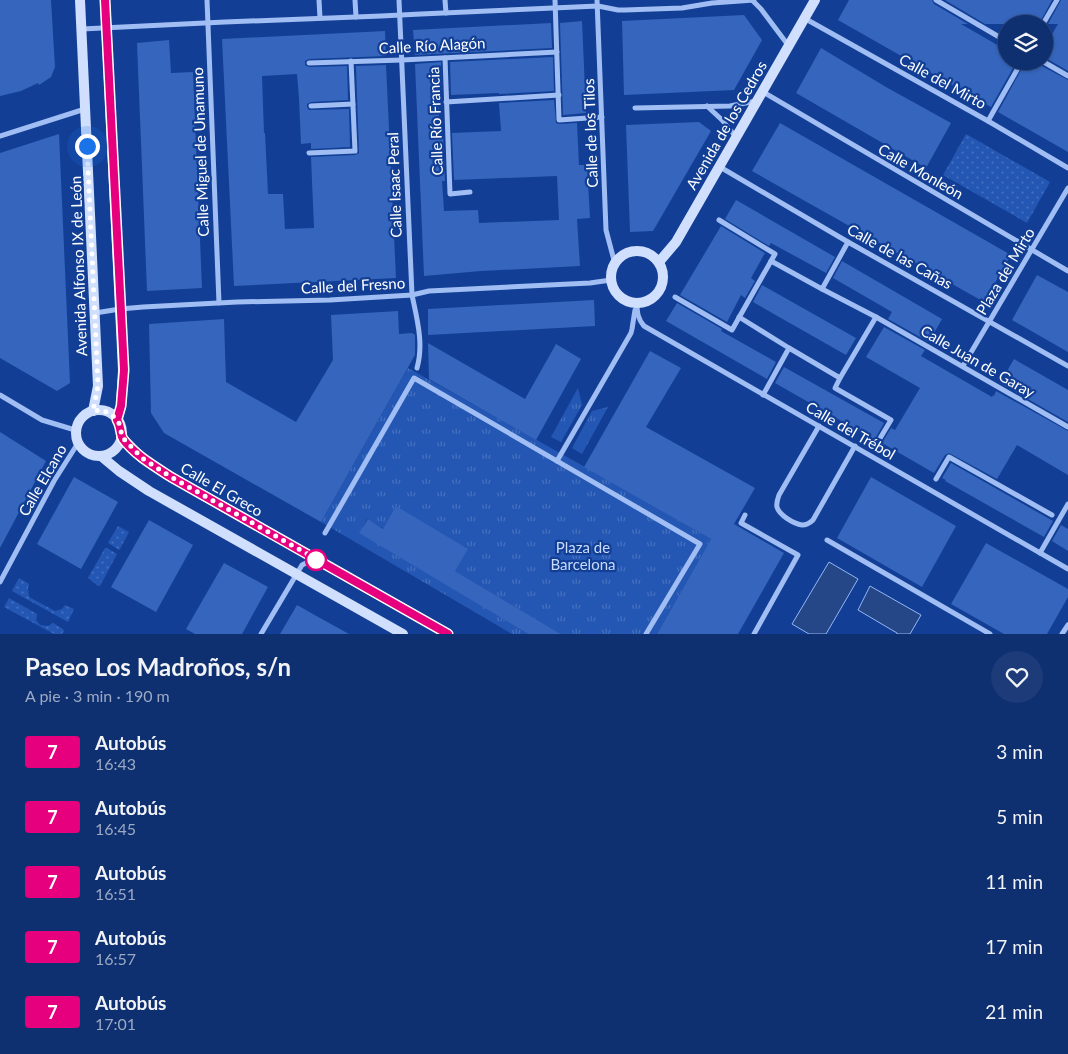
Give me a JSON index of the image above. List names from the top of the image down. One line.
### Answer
{"streets":{"main road":["Avenida de los Cedros","Avenida Alfonso IX de León","Calle El Greco"],"street":["Calle Río Alagón","Calle del Mirto","Calle Río Francia","Calle de los Tilos","Calle Miguel de Unamuno","Calle Monleón","Calle Isaac Peral","Calle de las Cañas","Plaza del Mirto","Calle del Fresno","Calle Juan de Garay","Calle del Trébol","Calle Elcano"]},"crossings":[["Calle Río Alagón","Calle Río Francia"],["Calle Río Alagón","Calle Isaac Peral"],["Calle del Mirto","Avenida de los Cedros"],["Avenida de los Cedros","Calle de los Tilos"],["Avenida de los Cedros","Calle Monleón"],["Avenida de los Cedros","Calle de las Cañas"],["Avenida de los Cedros","Calle del Fresno"],["Avenida de los Cedros","Calle del Trébol"],["Calle de los Tilos","Calle del Fresno"],["Calle de los Tilos","Calle del Trébol"],["Calle Miguel de Unamuno","Calle del Fresno"],["Calle Monleón","Plaza del Mirto"],["Calle Isaac Peral","Calle del Fresno"],["Calle de las Cañas","Plaza del Mirto"],["Avenida Alfonso IX de León","Calle del Fresno"],["Avenida Alfonso IX de León","Calle Elcano"],["Avenida Alfonso IX de León","Calle El Greco"],["Plaza del Mirto","Calle Juan de Garay"],["Calle del Fresno","Calle del Trébol"],["Calle Elcano","Calle El Greco"]],"parks":["Plaza de Barcelona"],"lines":["bus line 7"],"page":{"heading":["Paseo Los Madroños, s/n","A pie · 3 min · 190 m"],"list":[{"mark":"7","name":"Autobús","note":"16:43","value":"3 min"},{"mark":"7","name":"Autobús","note":"16:45","value":"5 min"},{"mark":"7","name":"Autobús","note":"16:51","value":"11 min"},{"mark":"7","name":"Autobús","note":"16:57","value":"17 min"},{"mark":"7","name":"Autobús","note":"17:01","value":"21 min"}]}}
